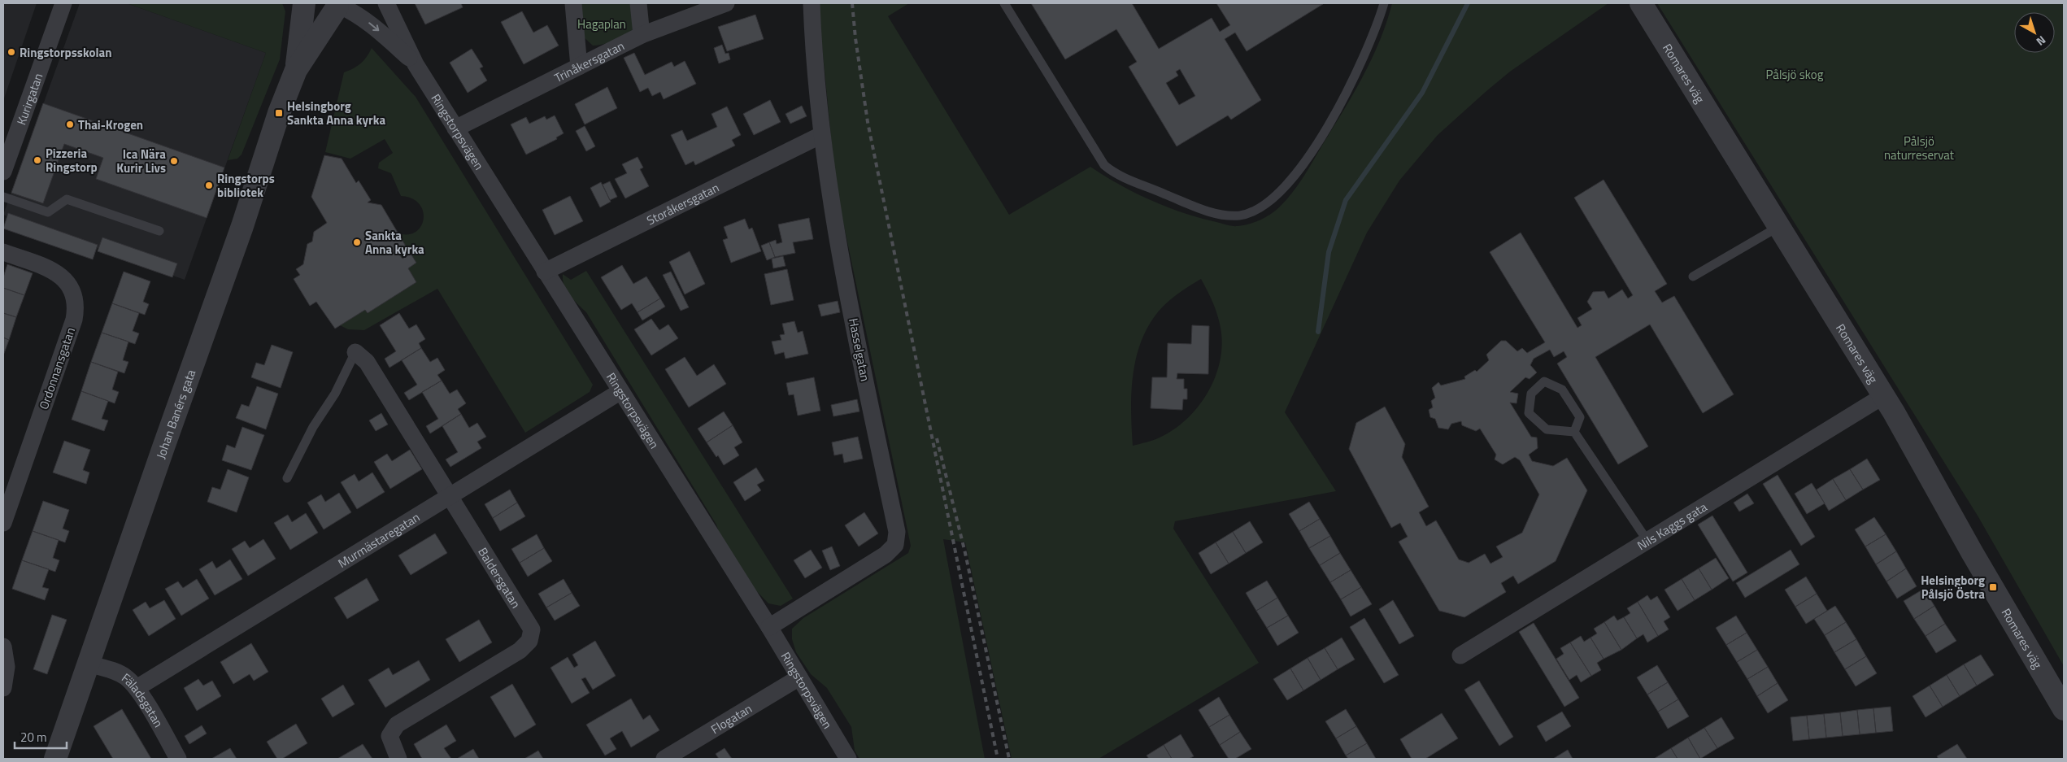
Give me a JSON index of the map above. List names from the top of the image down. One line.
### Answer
{"streets":{"street":["Trinåkersgatan","Romares väg","Kurirgatan","Ringstorpsvägen","Storåkersgatan","Hasselgatan","Ordonnansgatan","Johan Banérs gata","Nils Kaggs gata","Murmästaregatan","Baldersgatan","Fäladsgatan","Flogatan"]},"crossings":[["Trinåkersgatan","Ringstorpsvägen"],["Romares väg","Nils Kaggs gata"],["Ringstorpsvägen","Storåkersgatan"],["Ringstorpsvägen","Hasselgatan"],["Ringstorpsvägen","Johan Banérs gata"],["Ringstorpsvägen","Murmästaregatan"],["Ringstorpsvägen","Flogatan"],["Storåkersgatan","Hasselgatan"],["Johan Banérs gata","Fäladsgatan"],["Murmästaregatan","Baldersgatan"],["Murmästaregatan","Fäladsgatan"]],"parks":["Hagaplan","Pålsjö skog","Pålsjö naturreservat"],"places":{"other":["Ringstorpsskolan","Thai-Krogen","Pizzeria Ringstorp","Ica Nära Kurir Livs","Ringstorps bibliotek","Sankta Anna kyrka"],"transit":["Helsingborg Sankta Anna kyrka","Helsingborg Pålsjö Östra"]},"scale_bar":"20 m","north":"bottom right"}
